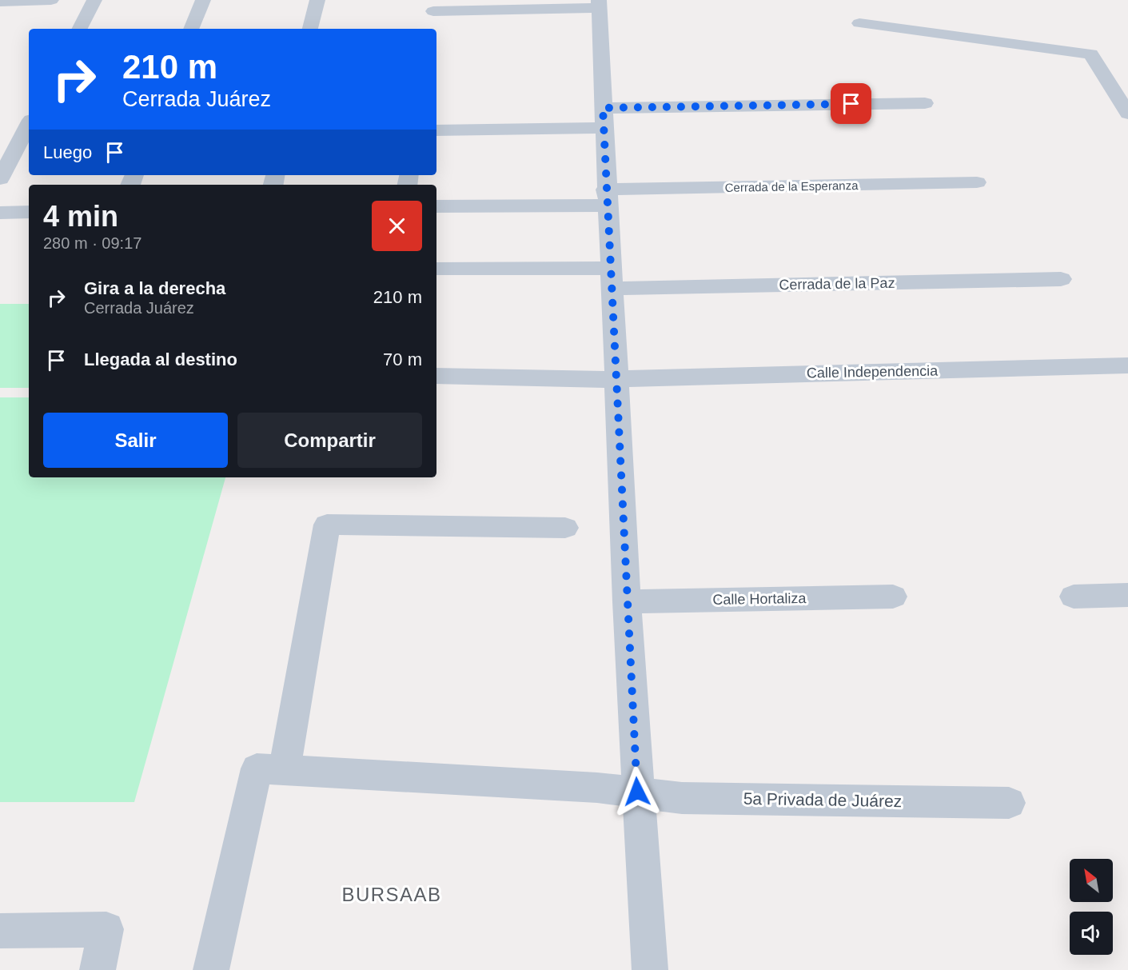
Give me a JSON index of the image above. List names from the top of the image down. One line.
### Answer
{"streets":{"street":["Cerrada de la Esperanza","Cerrada de la Paz","Calle Independencia","Calle Hortaliza","5a Privada de Juárez"]},"districts":["BURSAAB"],"north":"top left","page":{"turn":["210 m","Cerrada Juárez"],"then":"Luego","heading":["4 min","280 m · 09:17"],"list":[{"name":"Gira a la derecha","note":"Cerrada Juárez","value":"210 m"},{"name":"Llegada al destino","value":"70 m"}],"buttons":["Salir","Compartir"]}}
